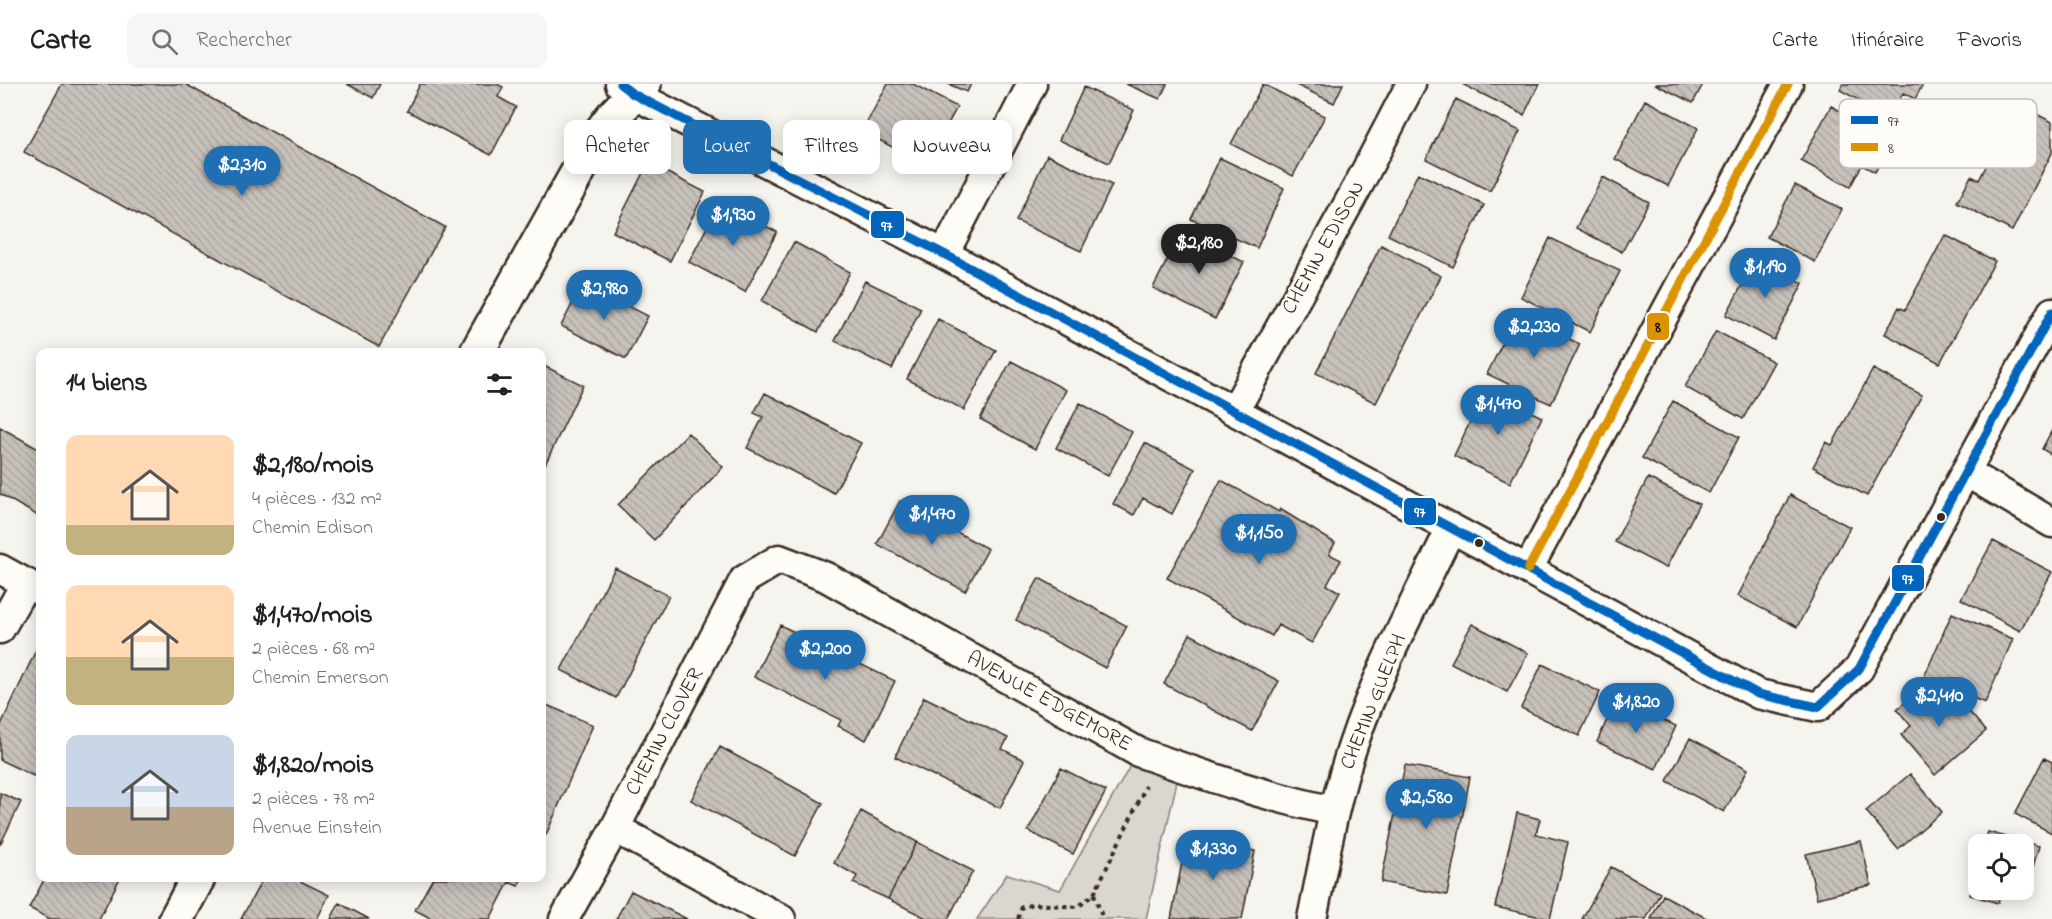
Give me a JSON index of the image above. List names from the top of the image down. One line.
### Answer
{"streets":{"street":["CHEMIN EDISON","AVENUE EDGEMORE","CHEMIN GUELPH","CHEMIN CLOVER"]},"crossings":[["AVENUE EDGEMORE","CHEMIN GUELPH"],["AVENUE EDGEMORE","CHEMIN CLOVER"]],"lines":["transit line 97","transit line 8"],"legend":["97","8"],"page":{"header":"Carte","search":"Rechercher","nav":["Carte","Itinéraire","Favoris"],"chip":["Acheter","Louer","Filtres","Nouveau"],"price":["$2,310","$1,930","$2,180","$1,190","$2,980","$2,230","$1,470","$1,470","$1,150","$2,200","$2,410","$1,820","$2,580","$1,330"],"heading":"14 biens","list":[{"name":"$2,180/mois","note":"4 pièces · 132 m² · Chemin Edison"},{"name":"$1,470/mois","note":"2 pièces · 68 m² · Chemin Emerson"},{"name":"$1,820/mois","note":"2 pièces · 78 m² · Avenue Einstein"}]}}
